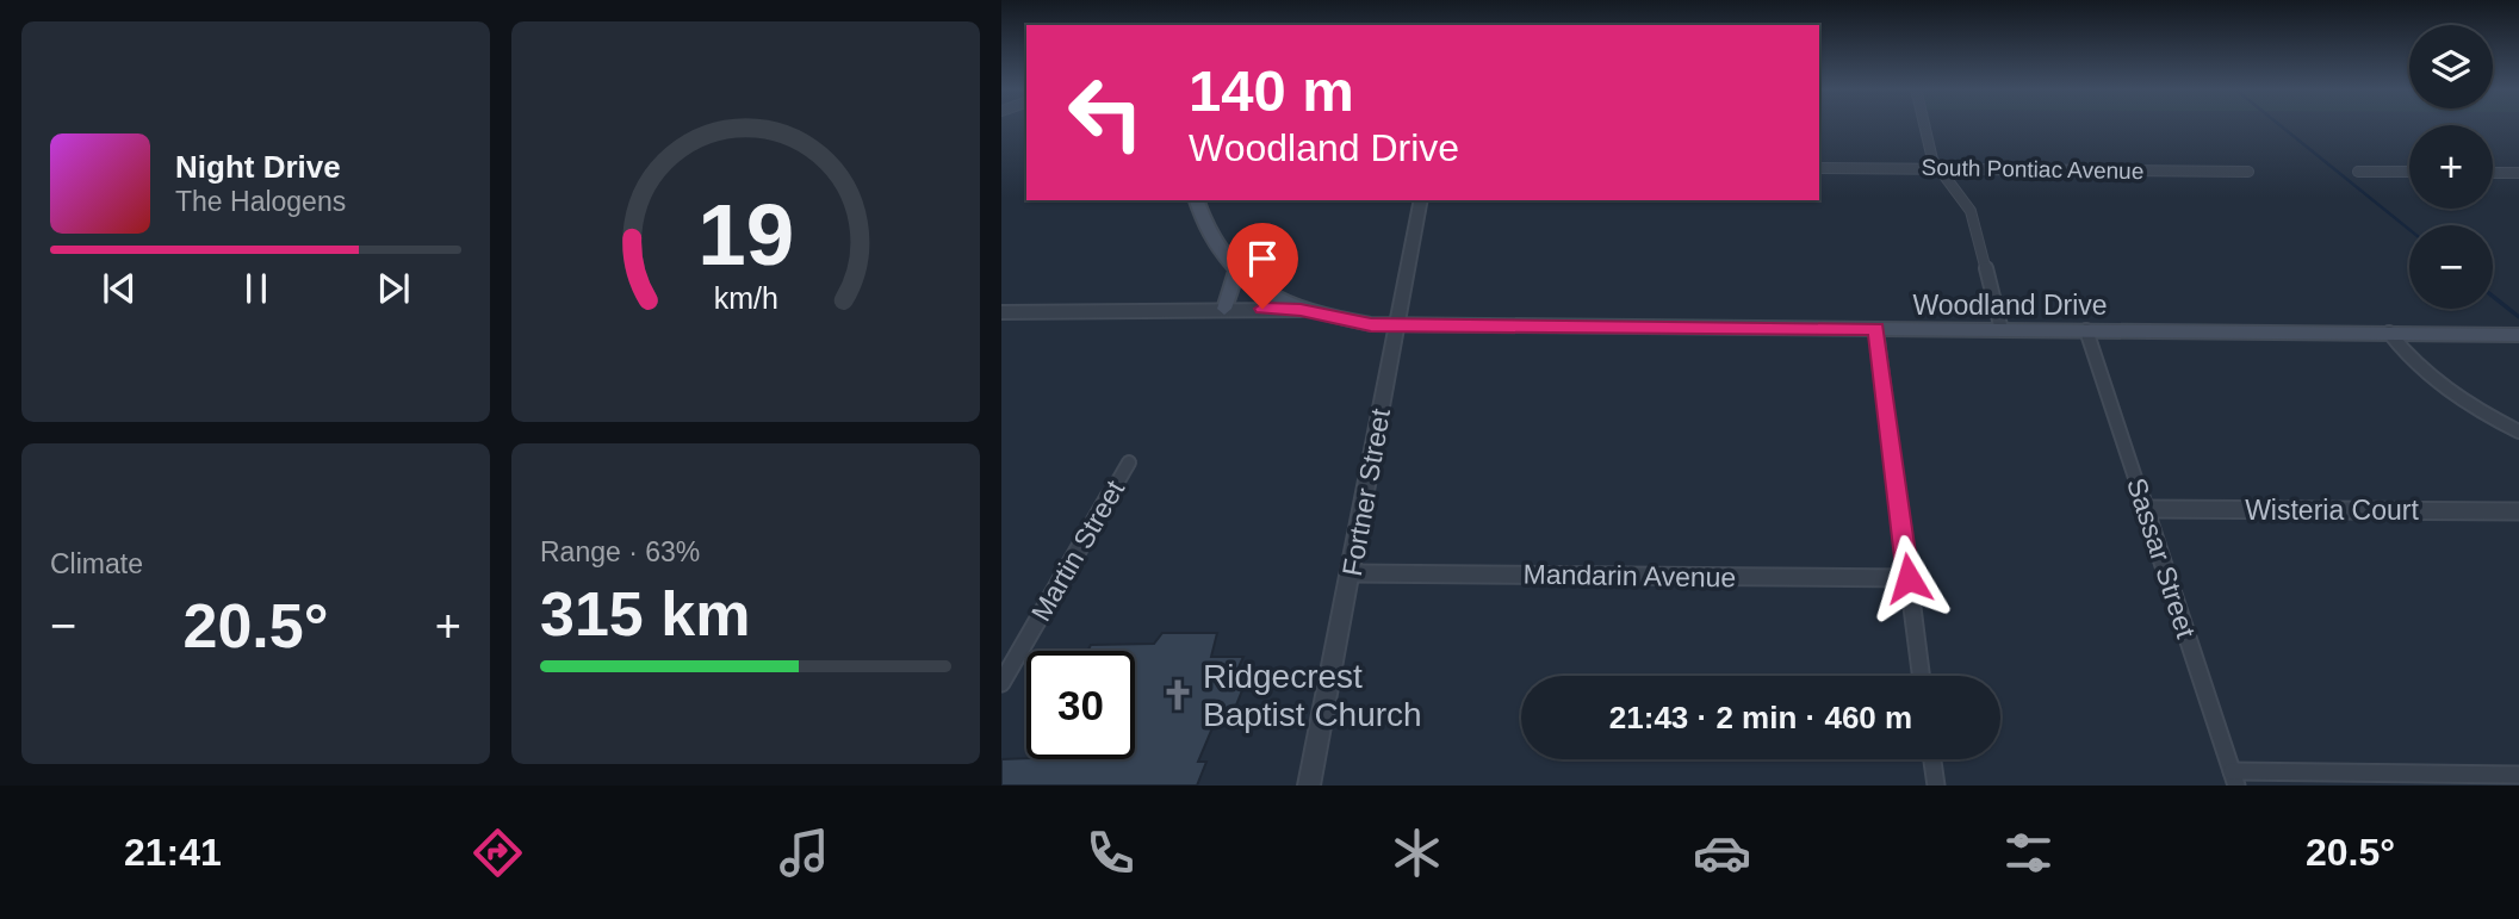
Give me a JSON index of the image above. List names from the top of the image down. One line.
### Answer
{"streets":{"main road":["Woodland Drive"],"street":["South Pontiac Avenue","Fortner Street","Wisteria Court","Martin Street","Sassar Street","Mandarin Avenue"]},"crossings":[["Woodland Drive","Fortner Street"],["Woodland Drive","Sassar Street"],["Fortner Street","Mandarin Avenue"],["Wisteria Court","Sassar Street"]],"places":{"church":["Ridgecrest Baptist Church"]},"page":{"map_buttons":["+","−"],"turn":["140 m","Woodland Drive"],"song":["Night Drive","The Halogens"],"tile":["Climate",["Range · 63%","315 km"]],"heat":["−","20.5°","+"],"limit":"30","trip":"21:43 · 2 min · 460 m","tabs":["21:41","20.5°"],"gauge":["19","km/h"]}}
